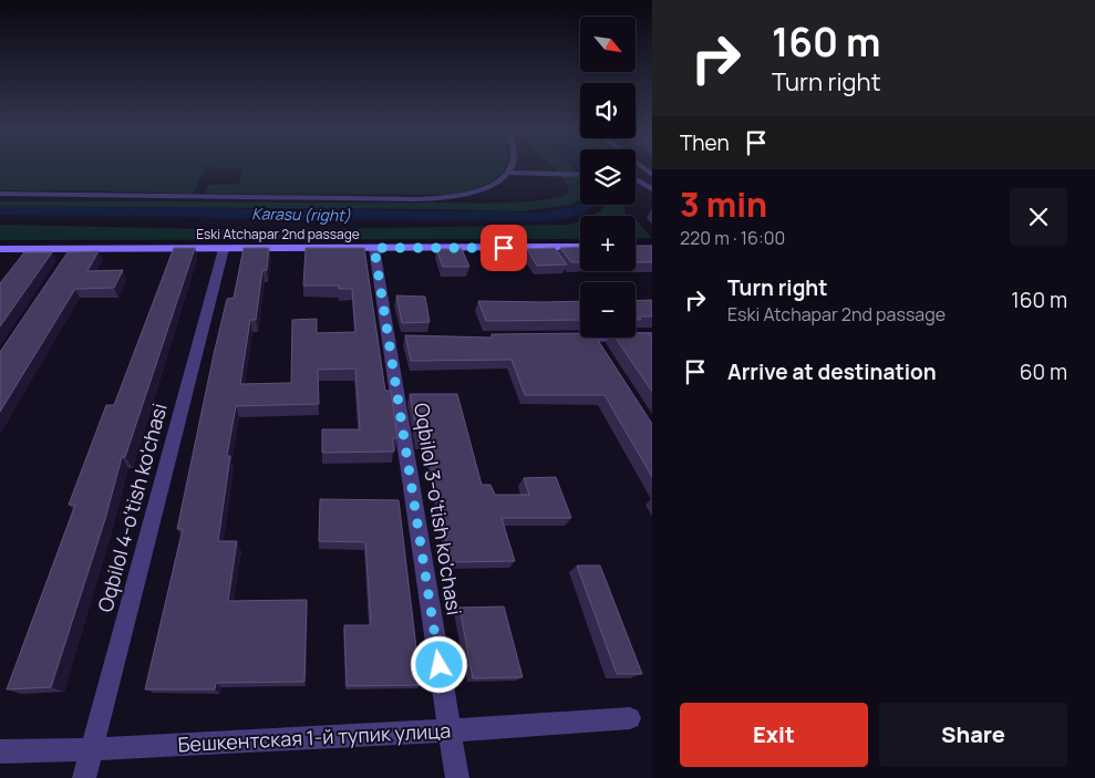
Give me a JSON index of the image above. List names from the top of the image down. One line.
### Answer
{"streets":{"street":["Eski Atchapar 2nd passage","Oqbilol 4-o'tish ko'chasi","Oqbilol 3-o'tish ko'chasi","Бешкентская 1-й тупик улица"]},"crossings":[["Eski Atchapar 2nd passage","Oqbilol 4-o'tish ko'chasi"],["Eski Atchapar 2nd passage","Oqbilol 3-o'tish ko'chasi"],["Oqbilol 4-o'tish ko'chasi","Бешкентская 1-й тупик улица"],["Oqbilol 3-o'tish ko'chasi","Бешкентская 1-й тупик улица"]],"water":["Karasu (right)"],"north":"bottom right","page":{"turn":["160 m","Turn right"],"map_buttons":["+","−"],"then":"Then","heading":["3 min","220 m · 16:00"],"list":[{"name":"Turn right","note":"Eski Atchapar 2nd passage","value":"160 m"},{"name":"Arrive at destination","value":"60 m"}],"buttons":["Exit","Share"]}}
